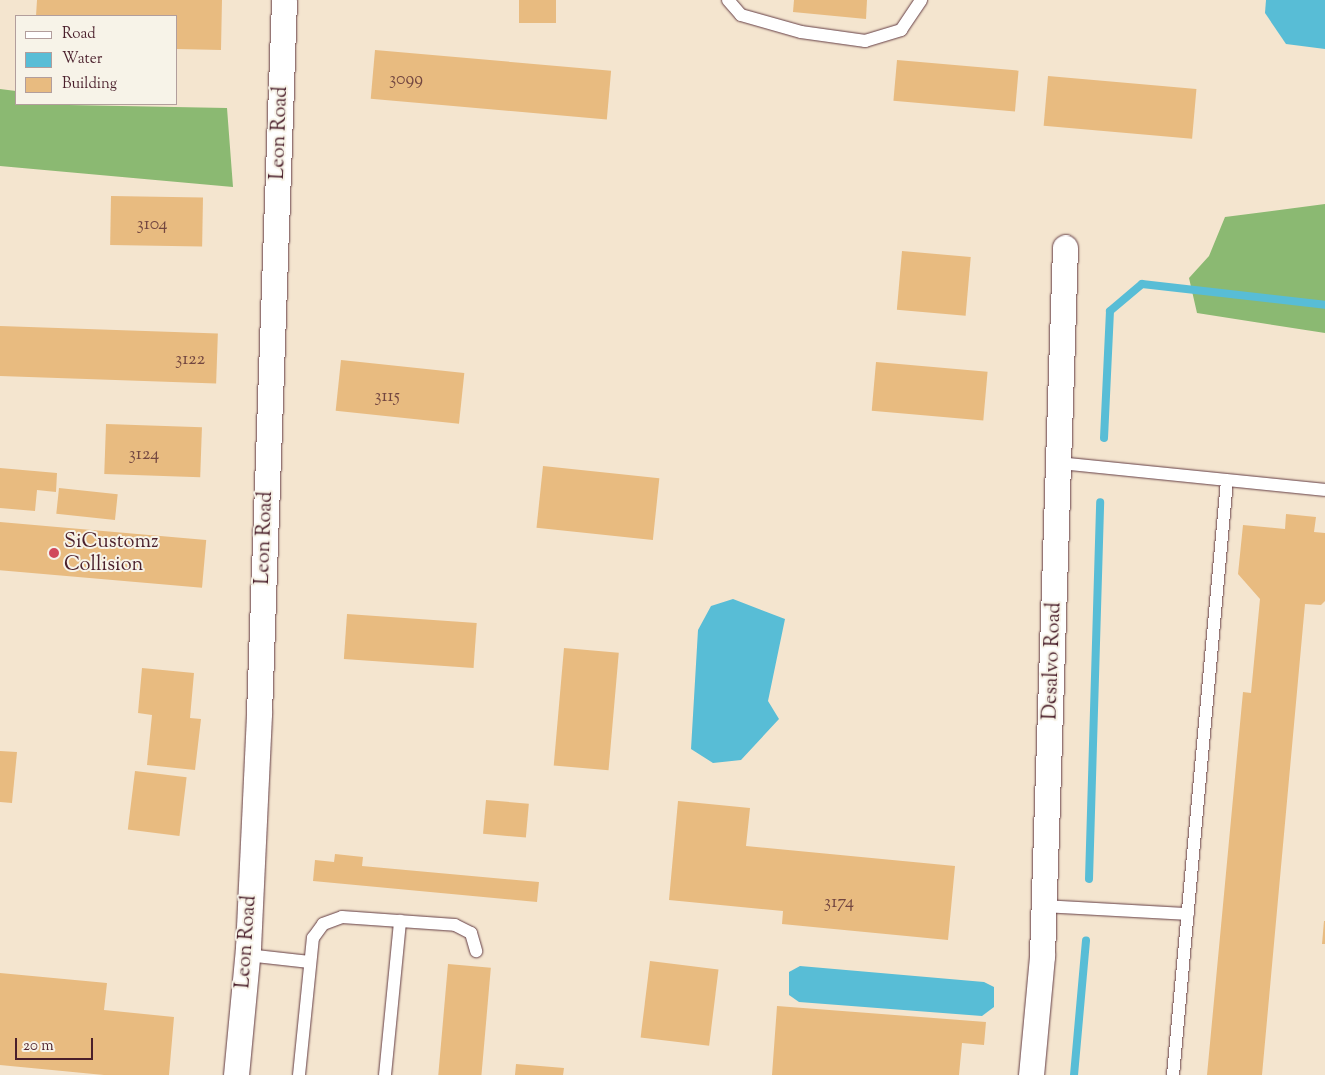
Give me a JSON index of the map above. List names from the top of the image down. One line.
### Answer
{"streets":{"street":["Leon Road","Desalvo Road"]},"places":["SiCustomz Collision"],"house_numbers":["3099","3104","3122","3115","3124","3174"],"legend":["Road","Water","Building"],"scale_bar":"20 m"}
